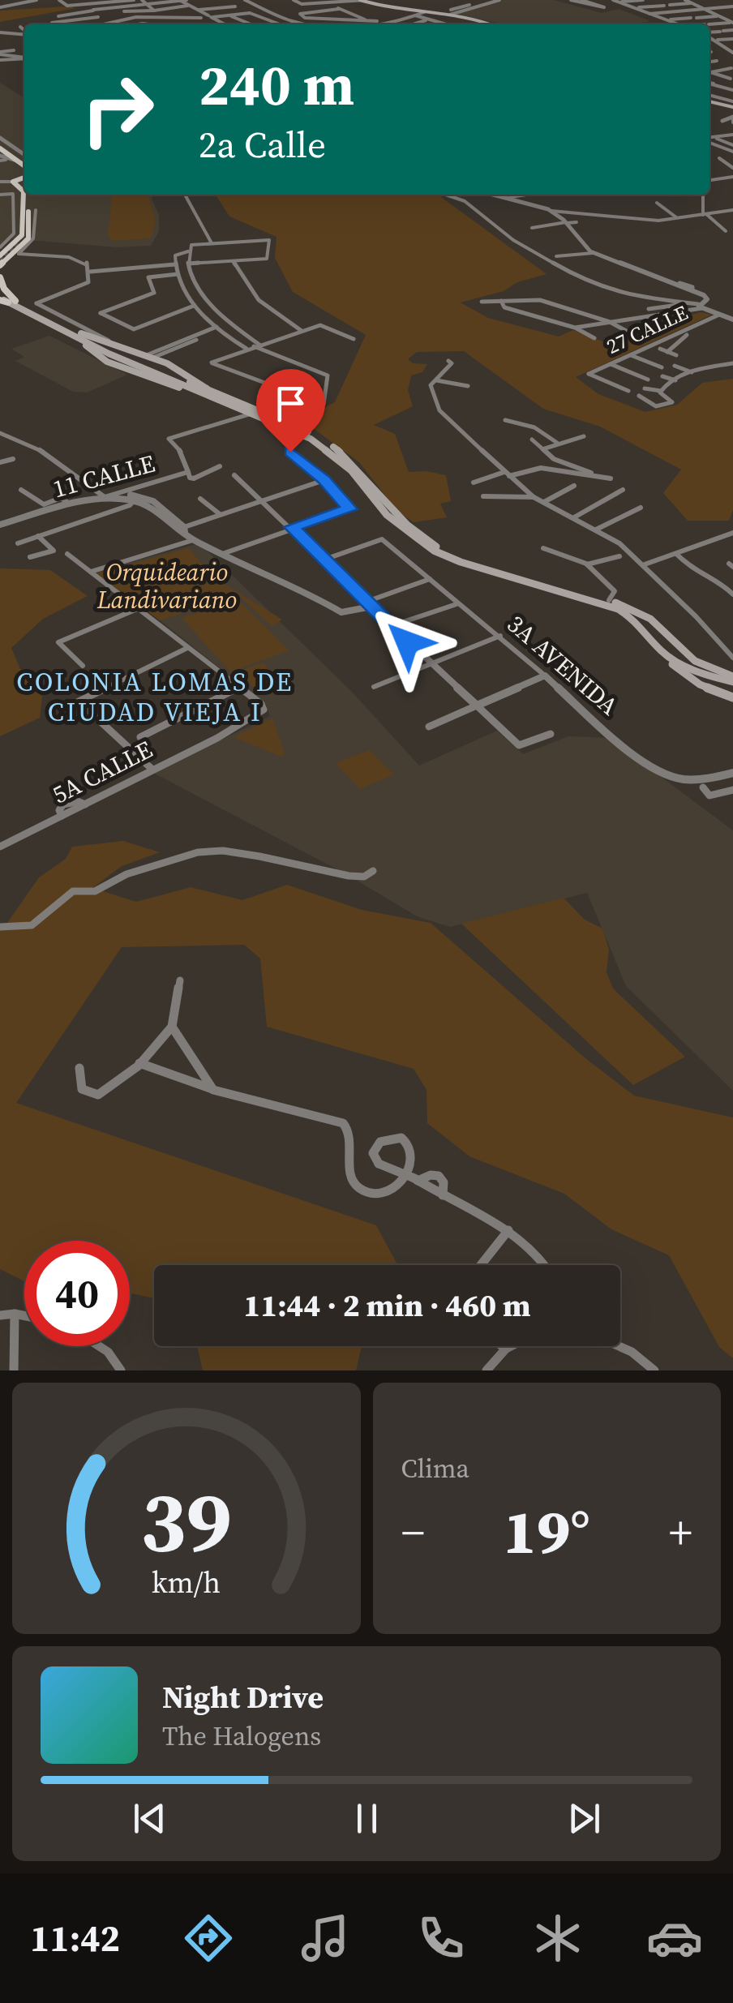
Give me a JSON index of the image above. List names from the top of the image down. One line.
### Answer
{"streets":{"street":["27 CALLE","11 CALLE","3A AVENIDA","5A CALLE"]},"districts":["COLONIA LOMAS DE CIUDAD VIEJA I"],"parks":["Orquideario Landivariano"],"page":{"turn":["240 m","2a Calle"],"limit":"40","trip":"11:44 · 2 min · 460 m","tile":"Clima","heat":["−","19°","+"],"song":["Night Drive","The Halogens"],"tabs":"11:42","gauge":["39","km/h"]}}
